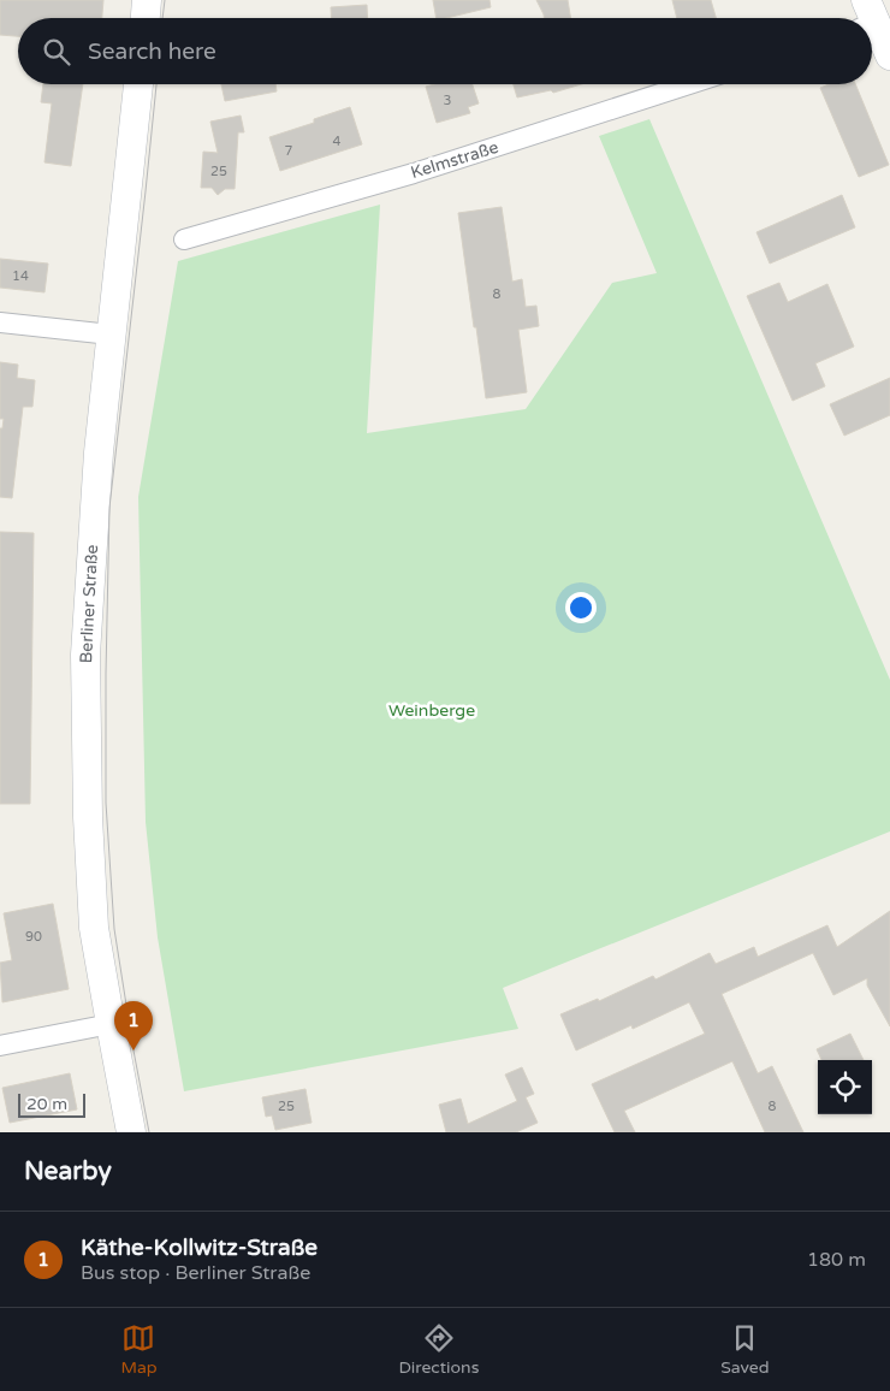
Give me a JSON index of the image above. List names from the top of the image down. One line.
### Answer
{"streets":{"street":["Kelmstraße","Berliner Straße"]},"parks":["Weinberge"],"house_numbers":["3","4","7","25","14","8","90","25","8"],"scale_bar":"20 m","page":{"search":"Search here","pins":"1","scale":"20 m","heading":"Nearby","list":[{"mark":"1","name":"Käthe-Kollwitz-Straße","note":"Bus stop · Berliner Straße","value":"180 m"}],"nav":["Map","Directions","Saved"]}}
